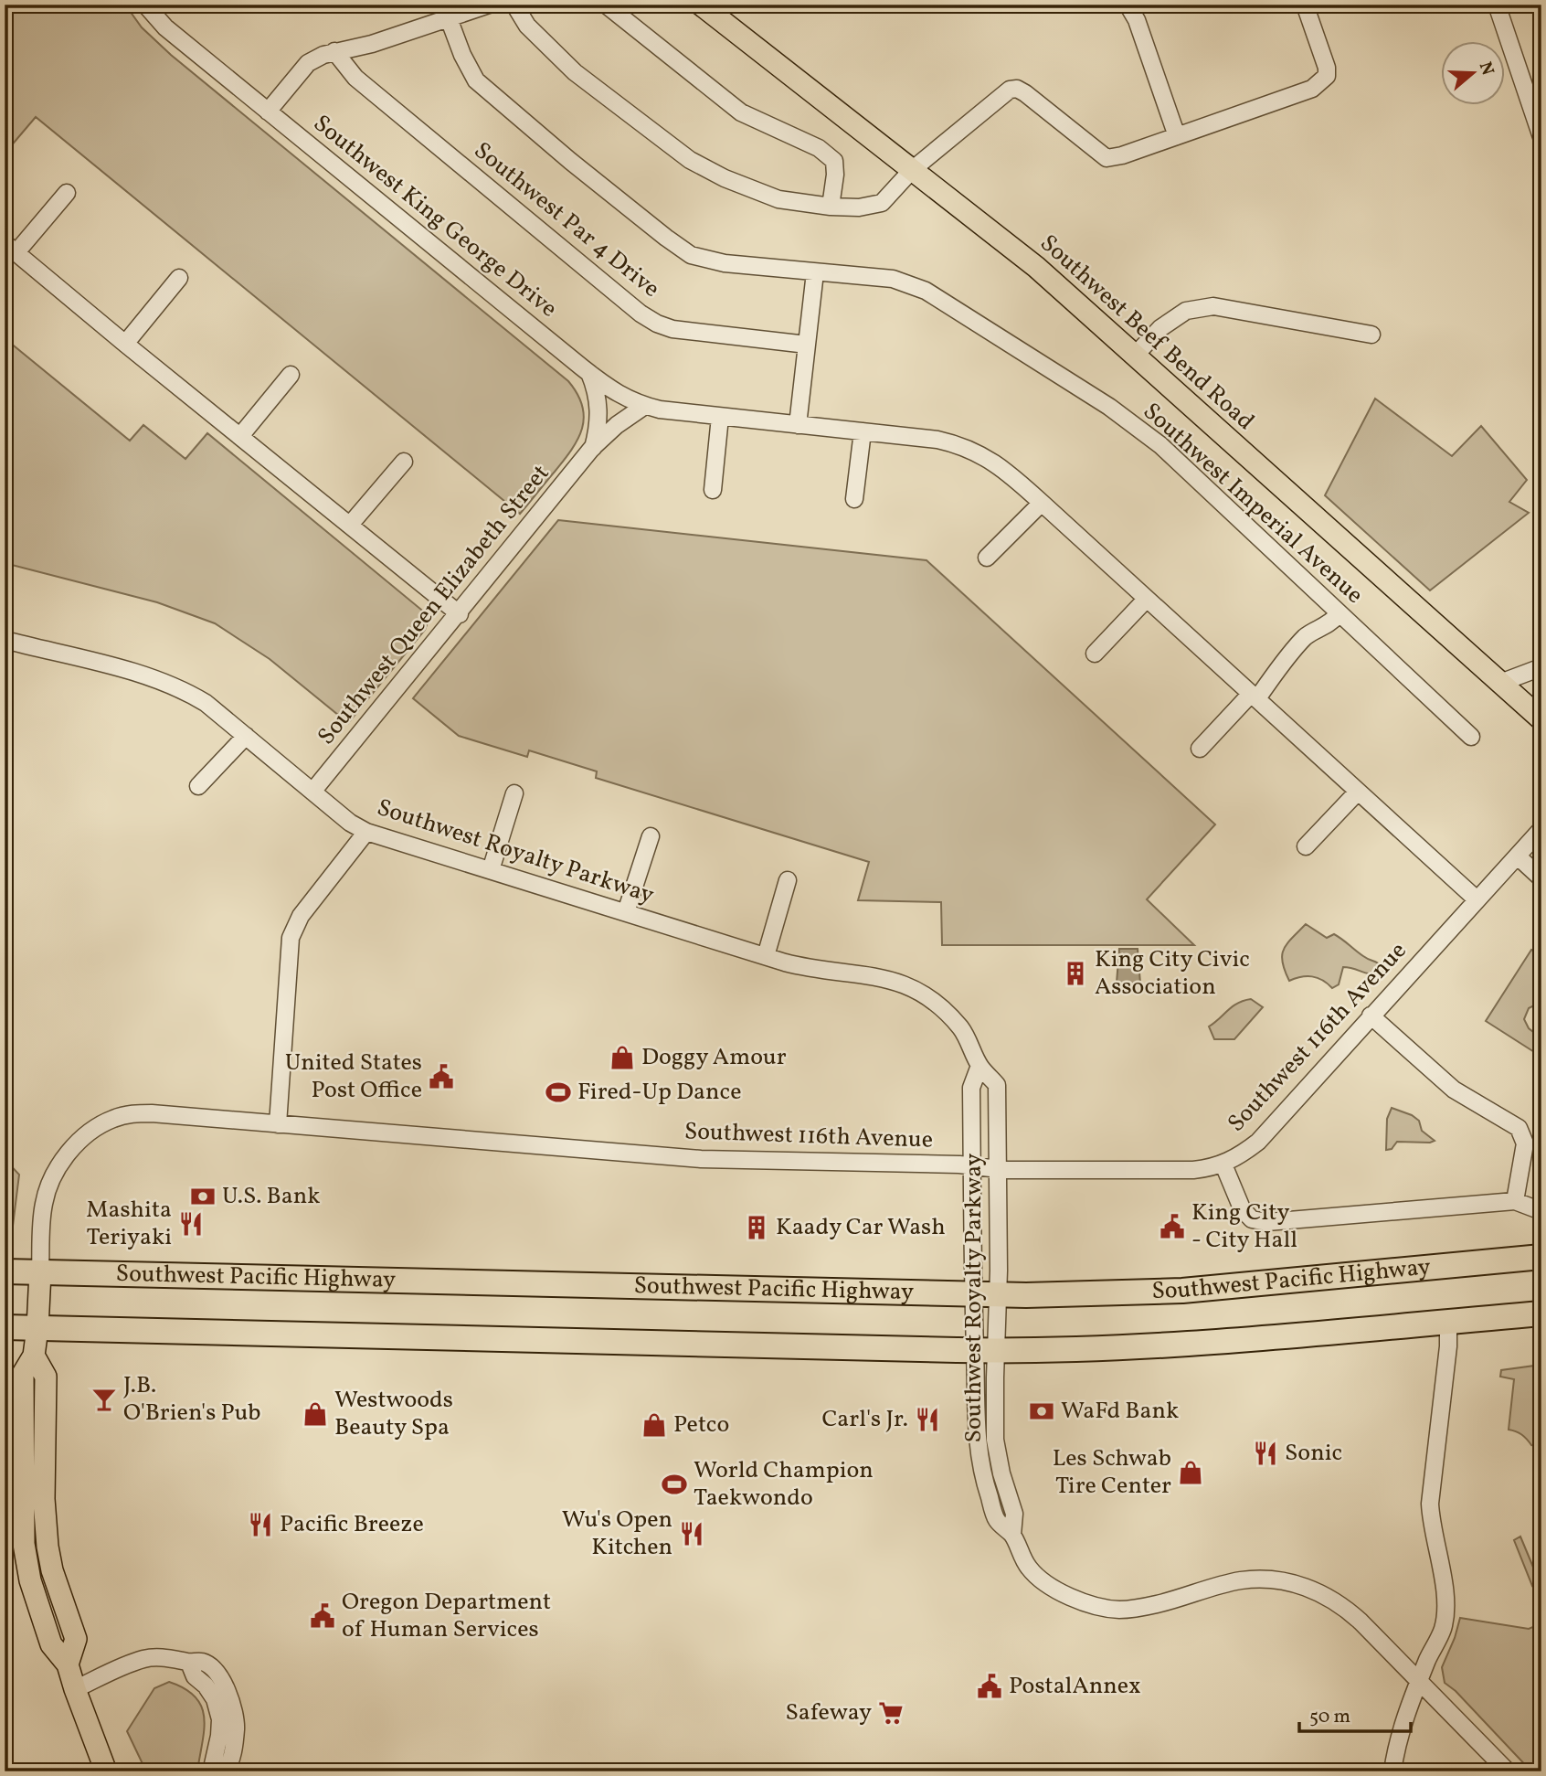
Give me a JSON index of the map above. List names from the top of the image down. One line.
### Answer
{"streets":{"highway":["Southwest Pacific Highway"],"main road":["Southwest Beef Bend Road"],"street":["Southwest King George Drive","Southwest Par 4 Drive","Southwest Imperial Avenue","Southwest Queen Elizabeth Street","Southwest Royalty Parkway","Southwest 116th Avenue"]},"crossings":[["Southwest King George Drive","Southwest Queen Elizabeth Street"],["Southwest King George Drive","Southwest 116th Avenue"],["Southwest Queen Elizabeth Street","Southwest Royalty Parkway"],["Southwest Royalty Parkway","Southwest 116th Avenue"],["Southwest Royalty Parkway","Southwest Pacific Highway"],["Southwest 116th Avenue","Southwest Pacific Highway"]],"places":{"building":["King City Civic Association","Kaady Car Wash"],"shop":["Doggy Amour","Westwoods Beauty Spa","Petco","Les Schwab Tire Center"],"public building":["United States Post Office","King City - City Hall","Oregon Department of Human Services","PostalAnnex"],"sports":["Fired-Up Dance","World Champion Taekwondo"],"bank":["U.S. Bank","WaFd Bank"],"restaurant":["Mashita Teriyaki","Carl's Jr.","Sonic","Pacific Breeze","Wu's Open Kitchen"],"bar":["J.B. O'Brien's Pub"],"supermarket":["Safeway"]},"scale_bar":"50 m","north":"right"}
